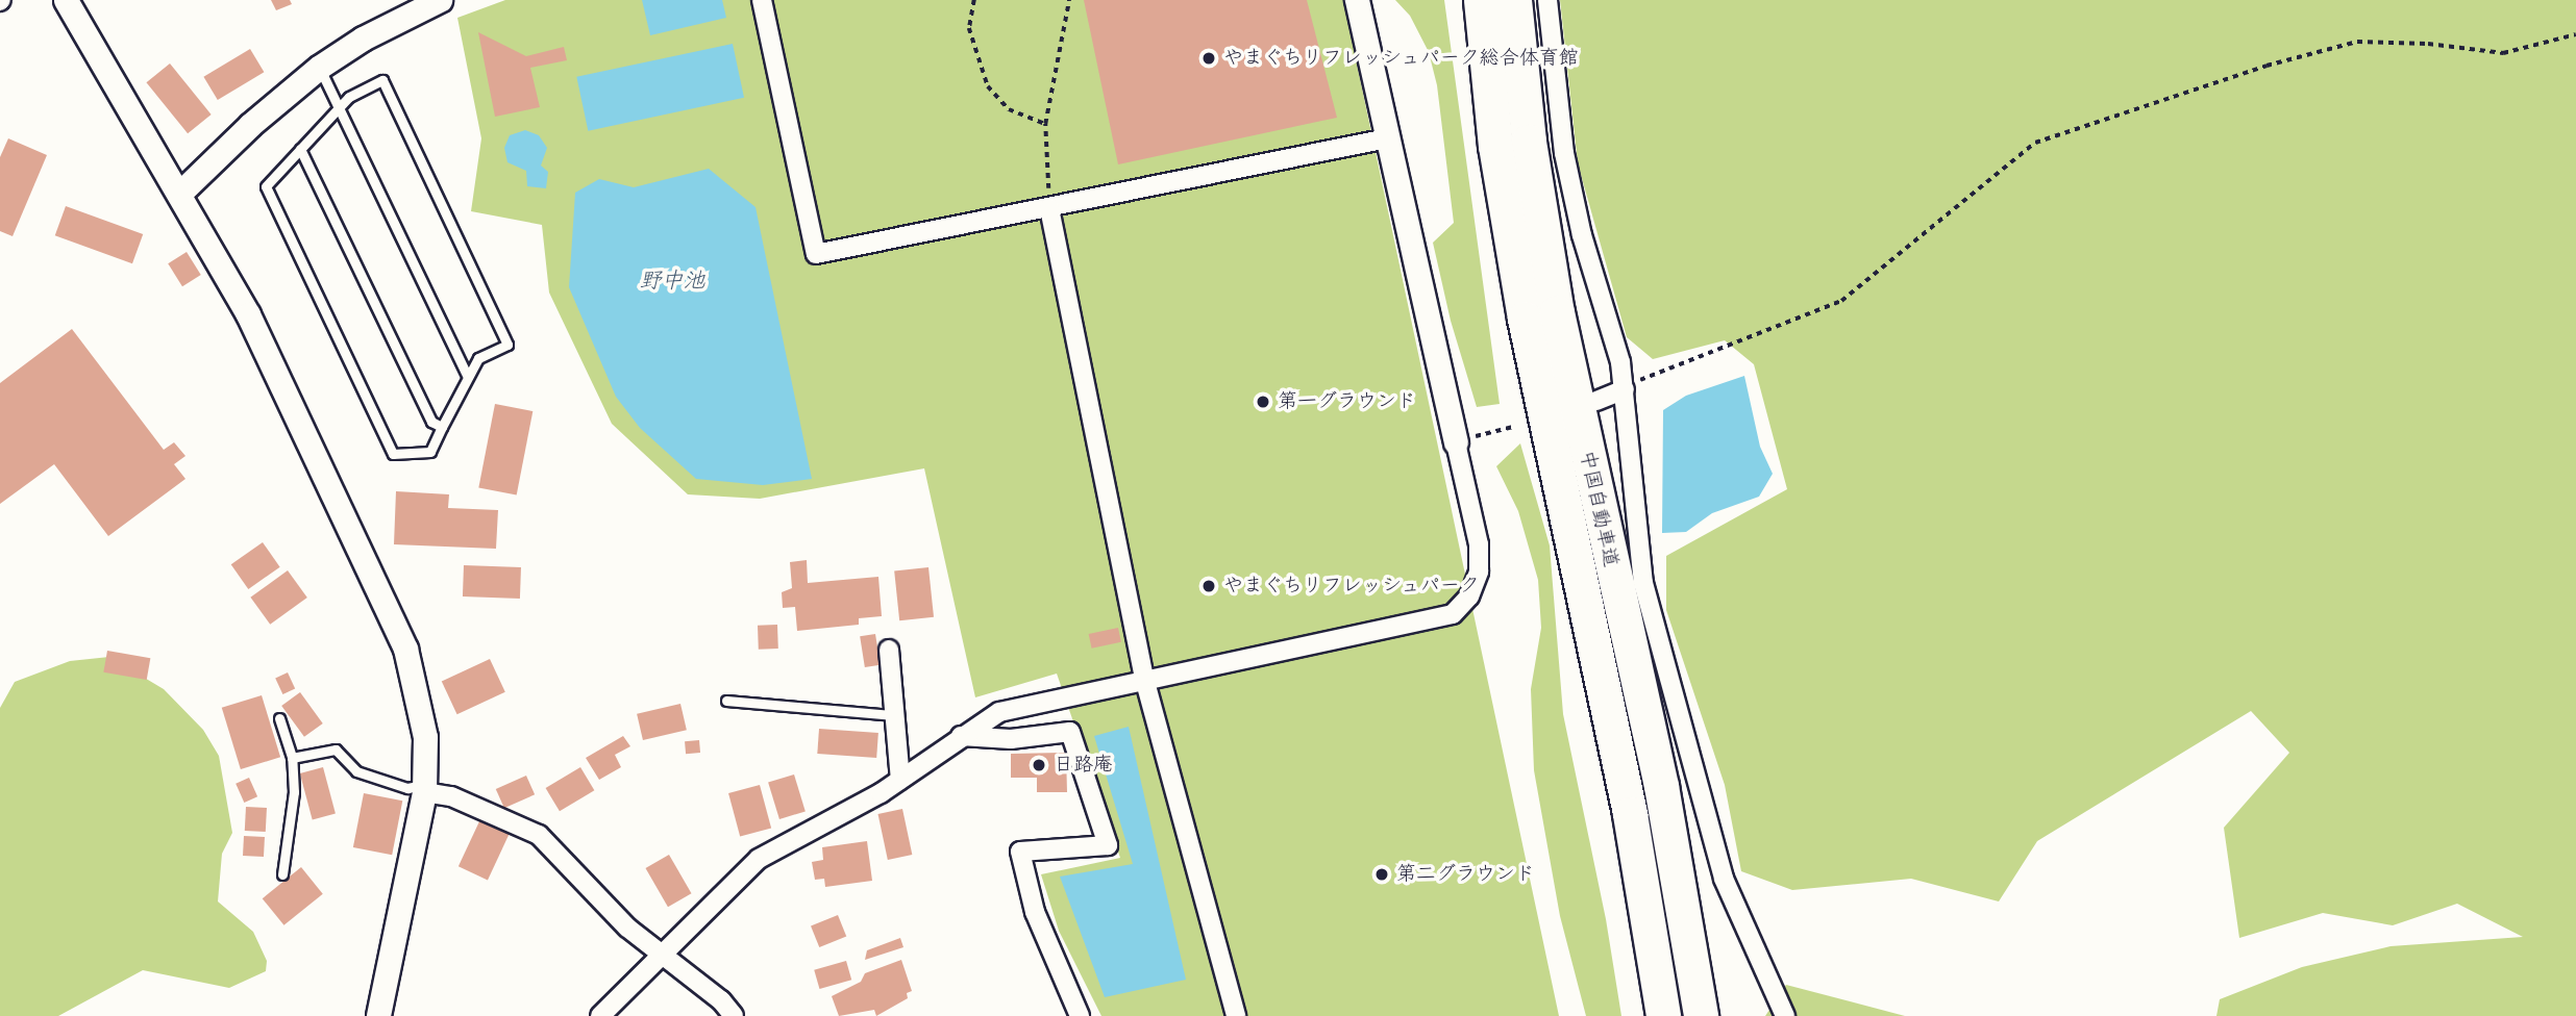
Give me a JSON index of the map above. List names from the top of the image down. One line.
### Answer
{"streets":{"highway":["中国自動車道"]},"water":["野中池"],"places":["やまぐちリフレッシュパーク総合体育館","第一グラウンド","やまぐちリフレッシュパーク","日路庵","第二グラウンド"]}
